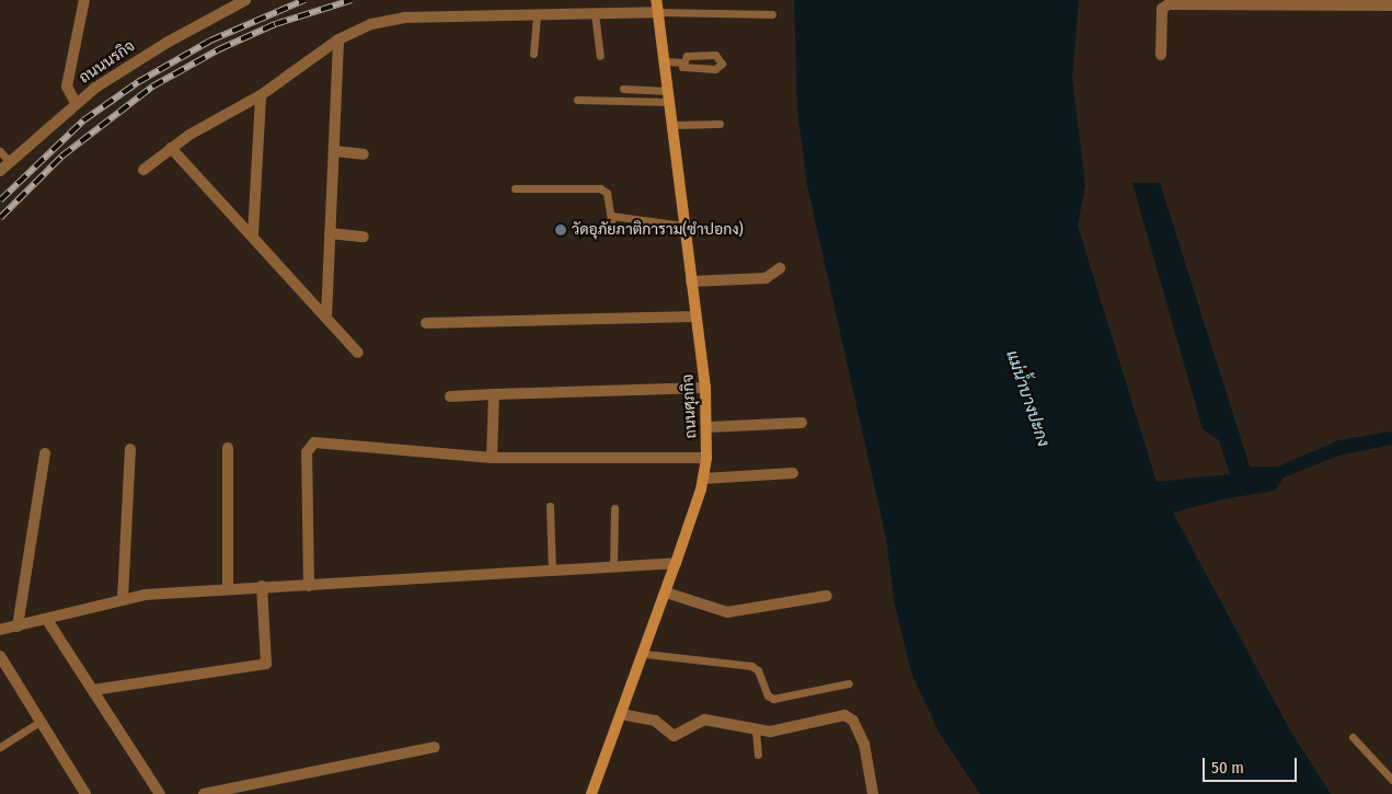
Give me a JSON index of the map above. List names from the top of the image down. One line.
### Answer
{"streets":{"main road":["ถนนศุภกิจ"],"street":["ถนนนรกิจ"]},"water":["แม่น้ำบางปะกง"],"places":["วัดอุภัยภาติการาม(ซำปอกง)"],"scale_bar":"50 m"}
